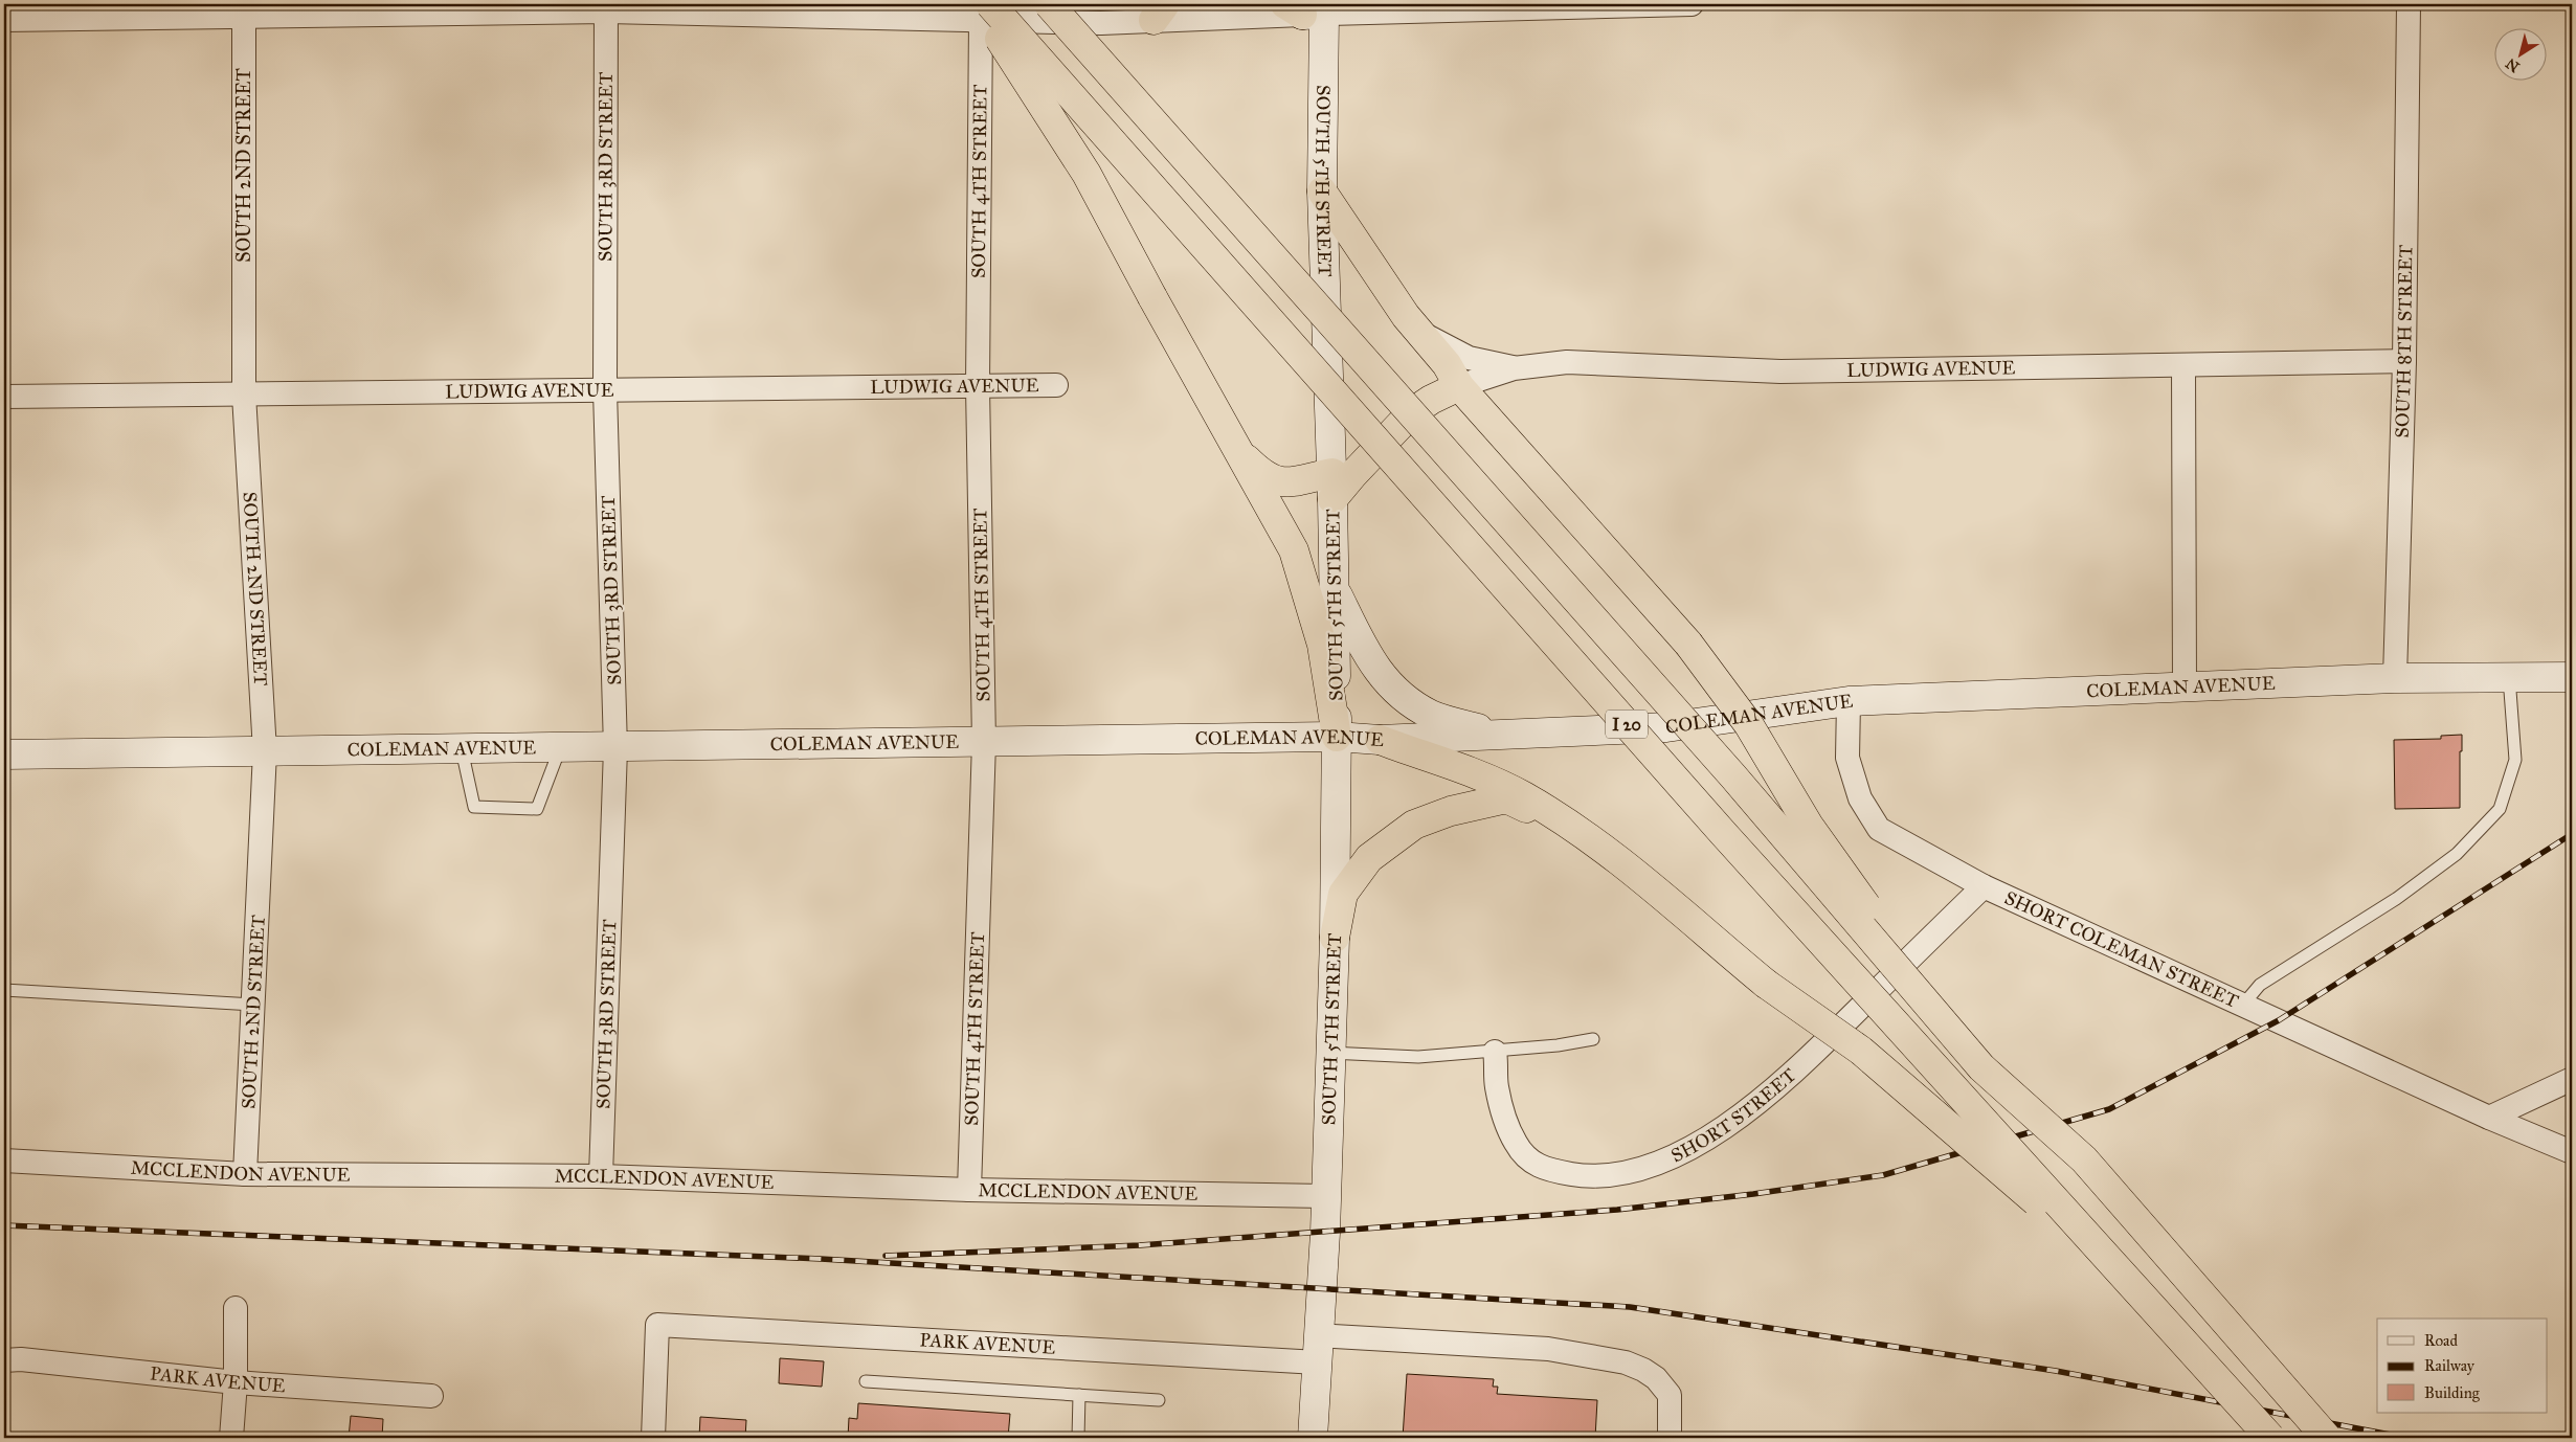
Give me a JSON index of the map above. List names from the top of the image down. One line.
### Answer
{"streets":{"highway":["I 20"],"street":["SOUTH 2ND STREET","SOUTH 3RD STREET","SOUTH 4TH STREET","SOUTH 5TH STREET","SOUTH 8TH STREET","LUDWIG AVENUE","COLEMAN AVENUE","SHORT COLEMAN STREET","SHORT STREET","MCCLENDON AVENUE","PARK AVENUE"]},"crossings":[["SOUTH 2ND STREET","LUDWIG AVENUE"],["SOUTH 2ND STREET","COLEMAN AVENUE"],["SOUTH 2ND STREET","MCCLENDON AVENUE"],["SOUTH 3RD STREET","LUDWIG AVENUE"],["SOUTH 3RD STREET","COLEMAN AVENUE"],["SOUTH 3RD STREET","MCCLENDON AVENUE"],["SOUTH 4TH STREET","LUDWIG AVENUE"],["SOUTH 4TH STREET","COLEMAN AVENUE"],["SOUTH 4TH STREET","I 20"],["SOUTH 4TH STREET","MCCLENDON AVENUE"],["SOUTH 5TH STREET","COLEMAN AVENUE"],["SOUTH 5TH STREET","MCCLENDON AVENUE"],["SOUTH 5TH STREET","PARK AVENUE"],["SOUTH 8TH STREET","LUDWIG AVENUE"],["SOUTH 8TH STREET","COLEMAN AVENUE"],["COLEMAN AVENUE","SHORT COLEMAN STREET"],["SHORT COLEMAN STREET","SHORT STREET"]],"legend":["Road","Railway","Building"],"north":"bottom left"}
